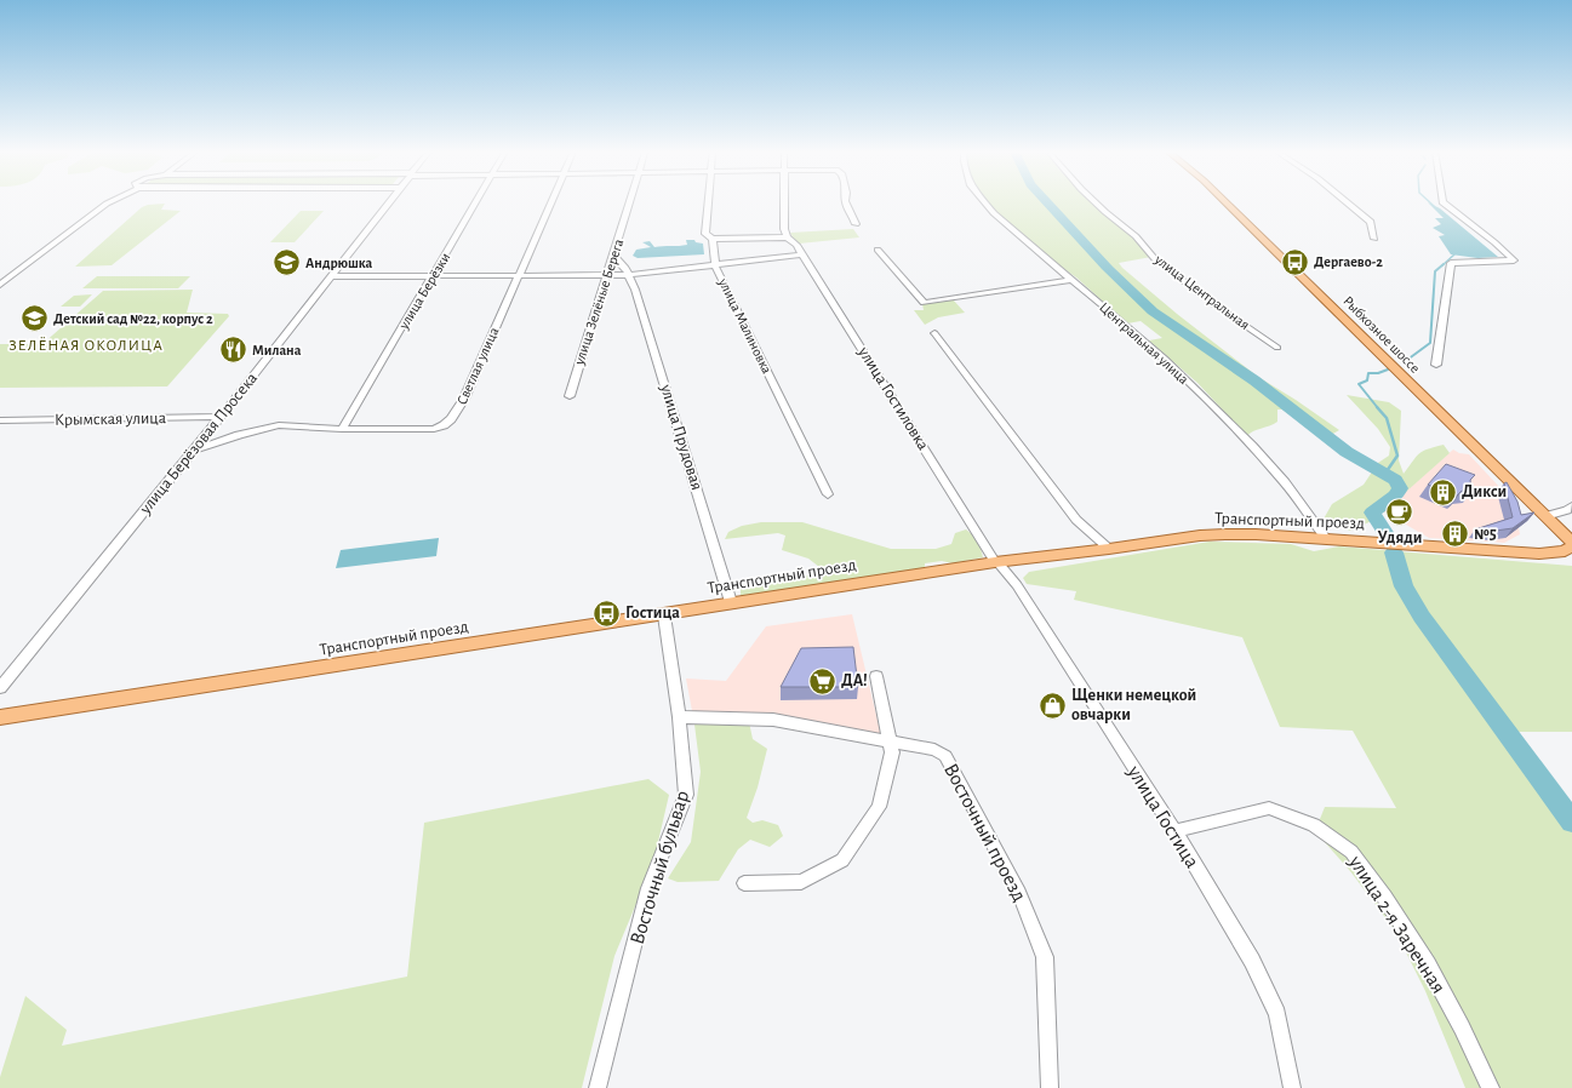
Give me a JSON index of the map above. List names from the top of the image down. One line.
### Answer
{"streets":{"main road":["Рыбхозное шоссе","Транспортный проезд"],"street":["улица Берёзки","улица Центральная","улица Зелёные Берега","улица Малиновка","Центральная улица","Светлая улица","улица Гостиловка","Крымская улица","улица Прудовая","улица Берёзовая Просека","улица Гостица","Восточный проезд","Восточный бульвар","улица 2-я Заречная"]},"crossings":[["улица Берёзки","Светлая улица"],["улица Зелёные Берега","улица Прудовая"],["Центральная улица","Транспортный проезд"],["Светлая улица","улица Берёзовая Просека"],["улица Гостиловка","Транспортный проезд"],["улица Гостиловка","улица Гостица"],["Крымская улица","улица Берёзовая Просека"],["улица Прудовая","Транспортный проезд"],["Транспортный проезд","улица Гостица"],["Транспортный проезд","Восточный бульвар"],["улица Гостица","улица 2-я Заречная"],["Восточный проезд","Восточный бульвар"]],"districts":["ЗЕЛЁНАЯ ОКОЛИЦА"],"places":{"bus stop":["Дергаево-2","Гостица"],"school or university":["Андрюшка","Детский сад №22, корпус 2"],"restaurant":["Милана"],"building":["Дикси","№5"],"cafe":["Удяди"],"supermarket":["ДА!"],"shop":["Щенки немецкой овчарки"]}}
